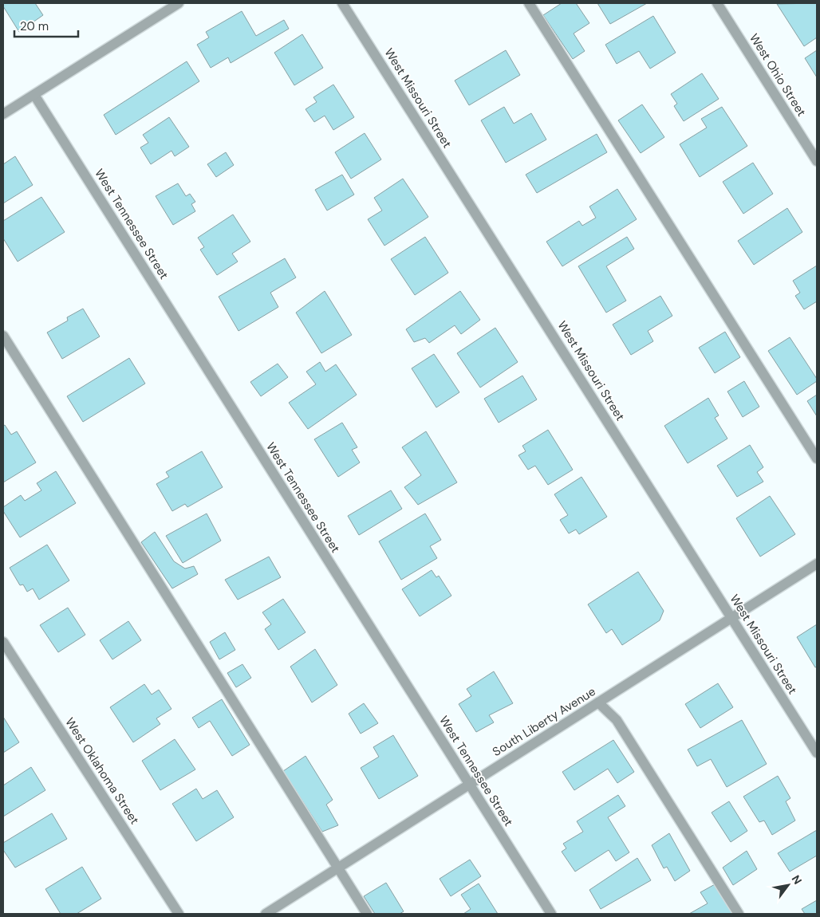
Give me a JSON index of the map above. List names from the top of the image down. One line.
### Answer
{"streets":{"street":["West Ohio Street","West Missouri Street","West Tennessee Street","South Liberty Avenue","West Oklahoma Street"]},"crossings":[["West Missouri Street","South Liberty Avenue"],["West Tennessee Street","South Liberty Avenue"]],"scale_bar":"20 m","north":"top right"}
